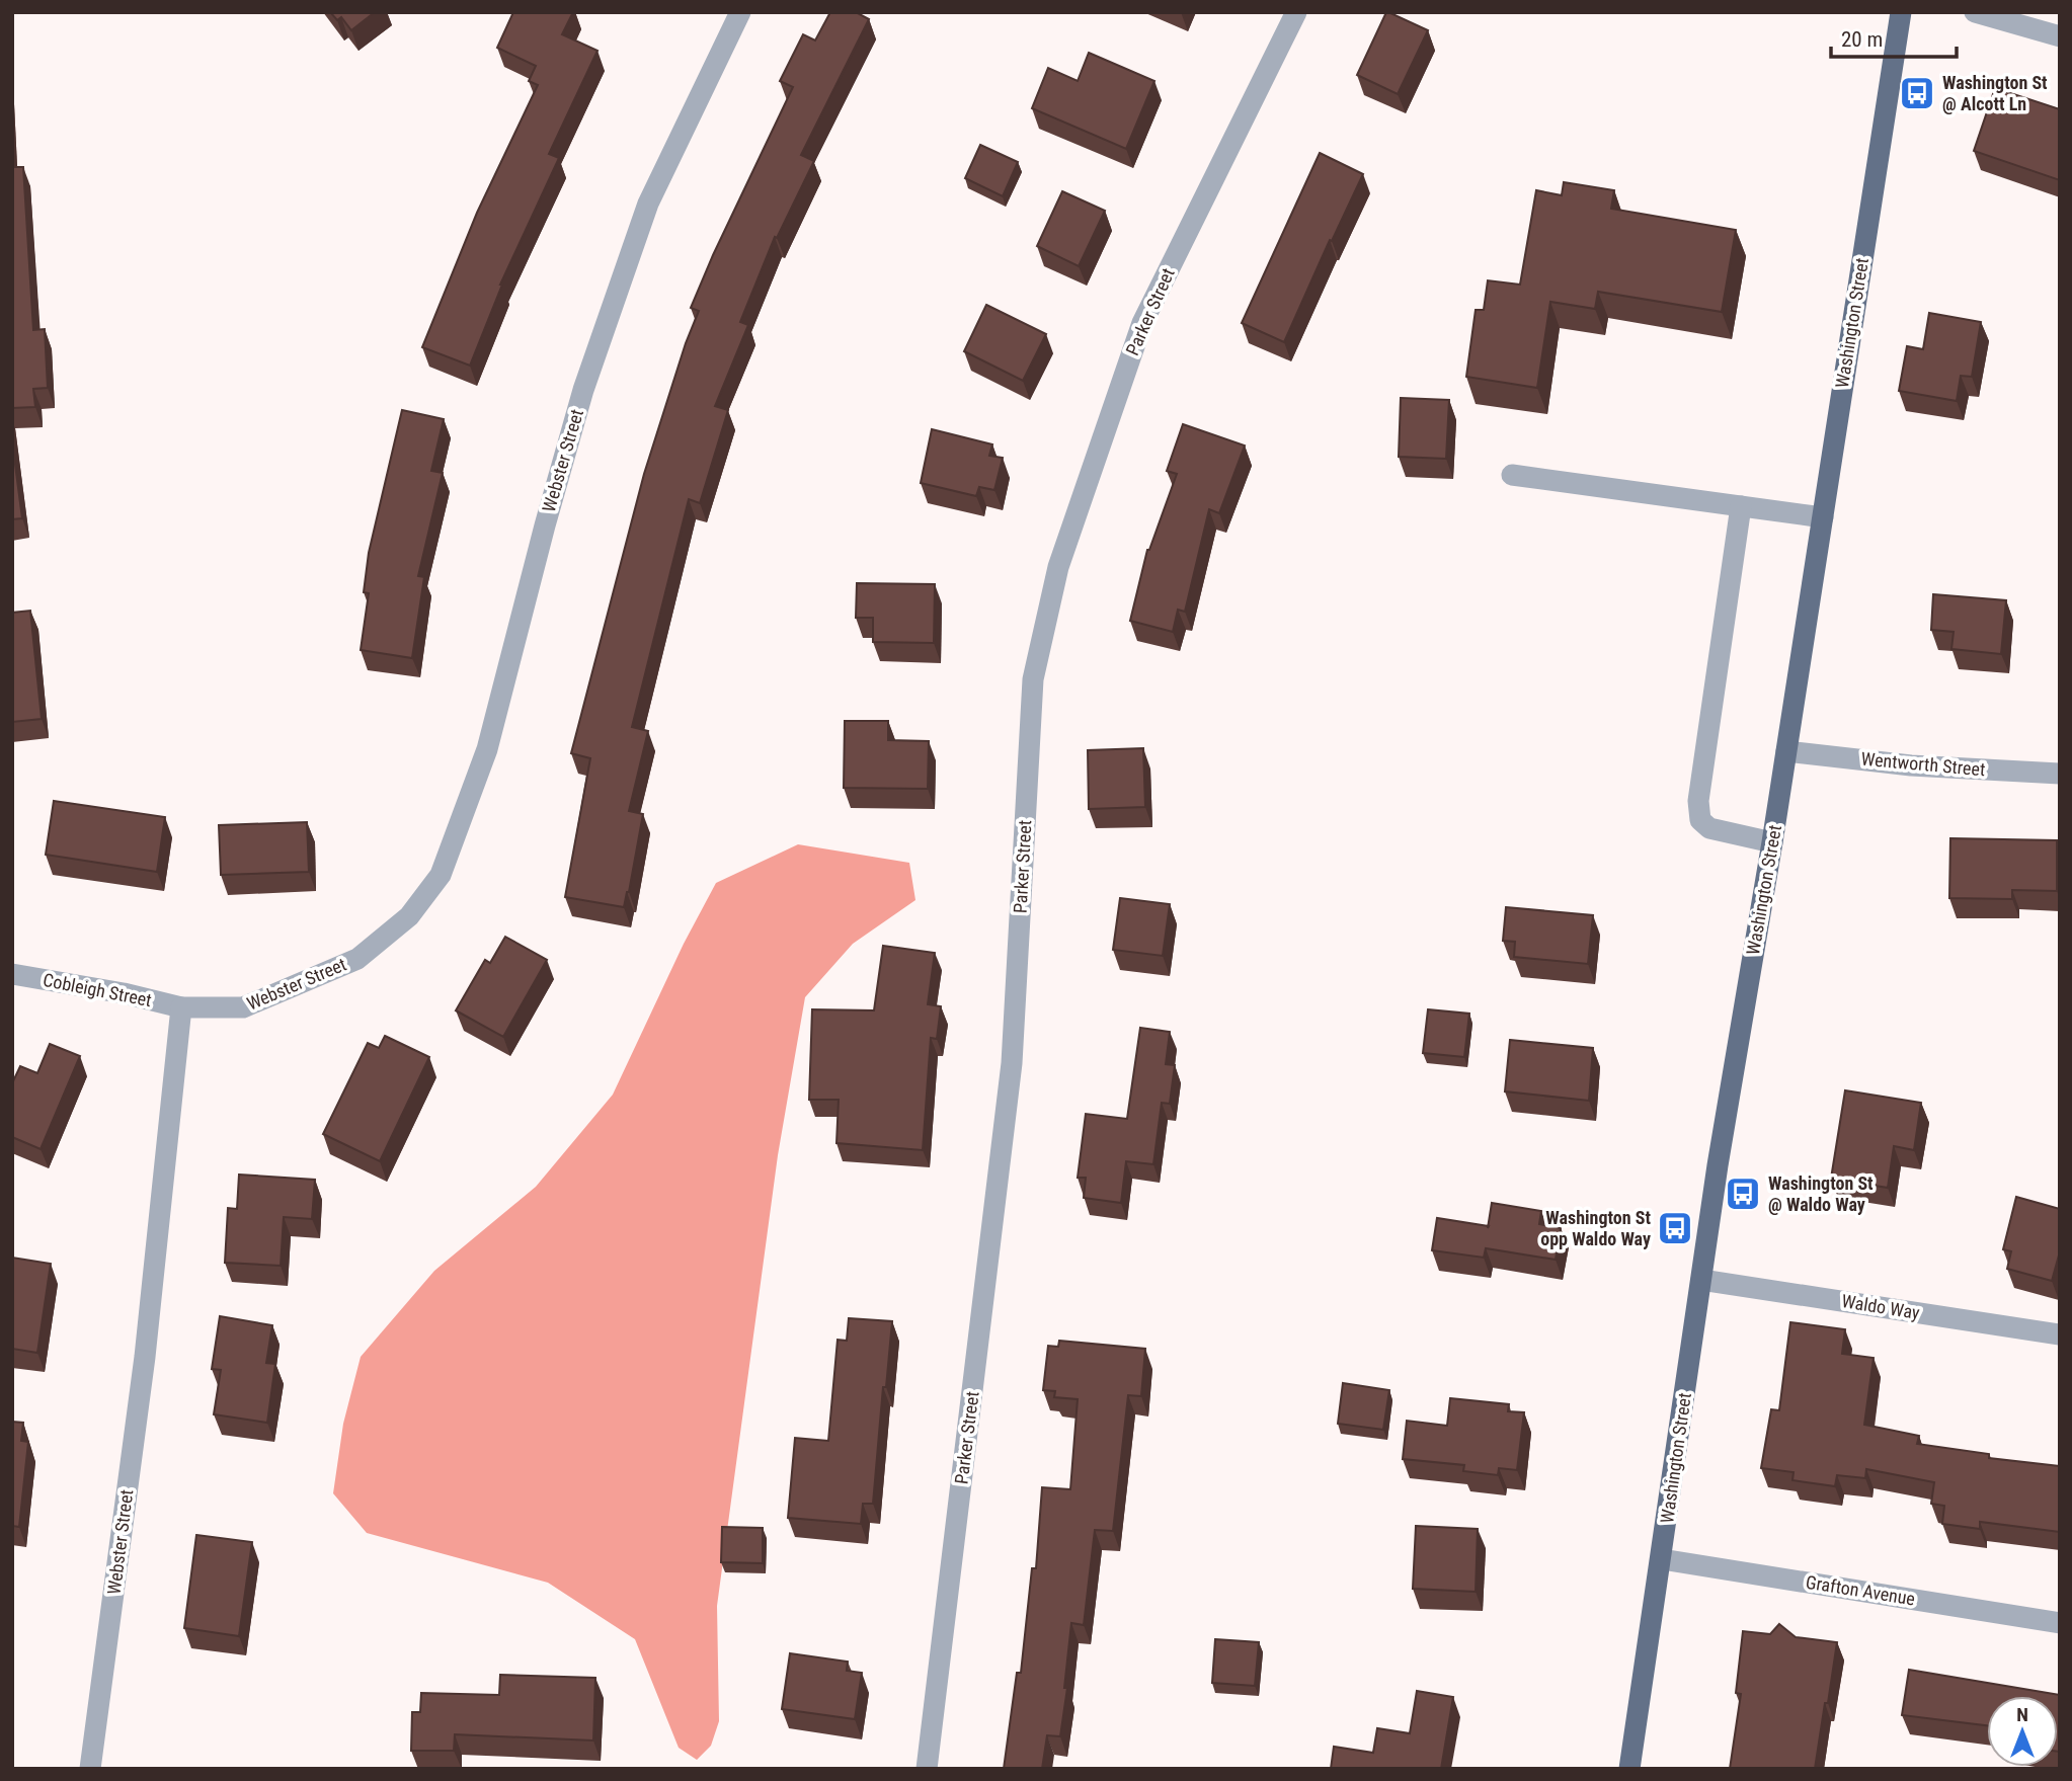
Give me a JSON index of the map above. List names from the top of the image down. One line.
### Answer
{"streets":{"main road":["Washington Street"],"street":["Parker Street","Webster Street","Wentworth Street","Cobleigh Street","Waldo Way","Grafton Avenue"]},"crossings":[["Washington Street","Wentworth Street"],["Washington Street","Waldo Way"],["Washington Street","Grafton Avenue"],["Webster Street","Cobleigh Street"]],"places":{"bus stop":["Washington St @ Alcott Ln","Washington St @ Waldo Way","Washington St opp Waldo Way"]},"scale_bar":"20 m","north":"top"}
